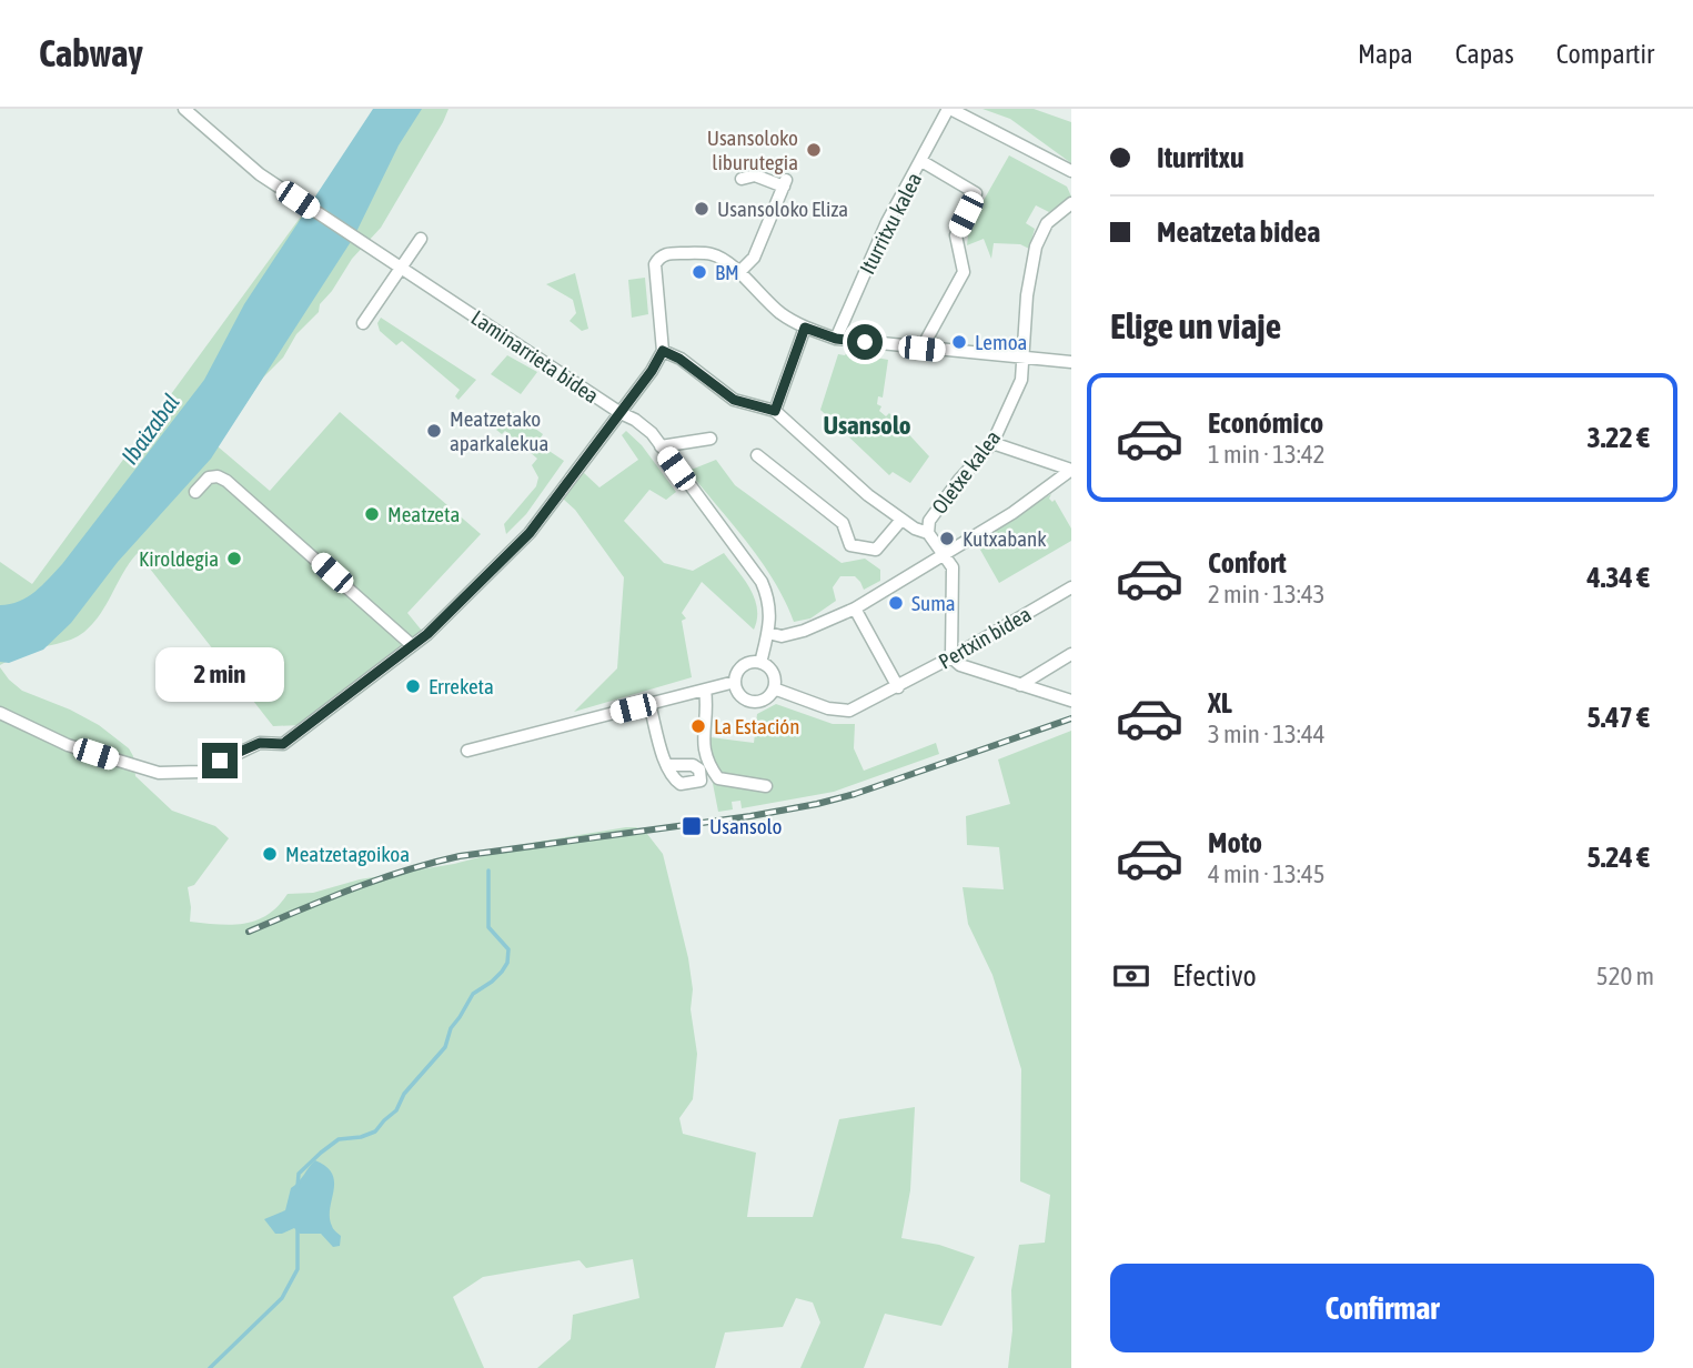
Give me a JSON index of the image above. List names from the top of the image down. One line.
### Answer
{"streets":{"street":["Iturritxu kalea","Laminarrieta bidea","Oletxe kalea","Pertxin bidea"]},"crossings":[["Laminarrieta bidea","Pertxin bidea"]],"districts":["Usansolo"],"water":["Ibaizabal"],"places":{"other":["Usansoloko liburutegia","Usansoloko Eliza","BM","Lemoa","Meatzetako aparkalekua","Meatzeta","Kutxabank","Kiroldegia","Suma","Erreketa","La Estación","Meatzetagoikoa"],"transit":["Usansolo"]},"page":{"header":"Cabway","nav":["Mapa","Capas","Compartir"],"banner":["Iturritxu","Meatzeta bidea"],"heading":"Elige un viaje","list":[{"name":"Económico","note":"1 min · 13:42","value":"3.22 €"},{"name":"Confort","note":"2 min · 13:43","value":"4.34 €"},{"name":"XL","note":"3 min · 13:44","value":"5.47 €"},{"name":"Moto","note":"4 min · 13:45","value":"5.24 €"}],"bubble":"2 min","pay":["Efectivo","520 m"],"buttons":"Confirmar"}}
